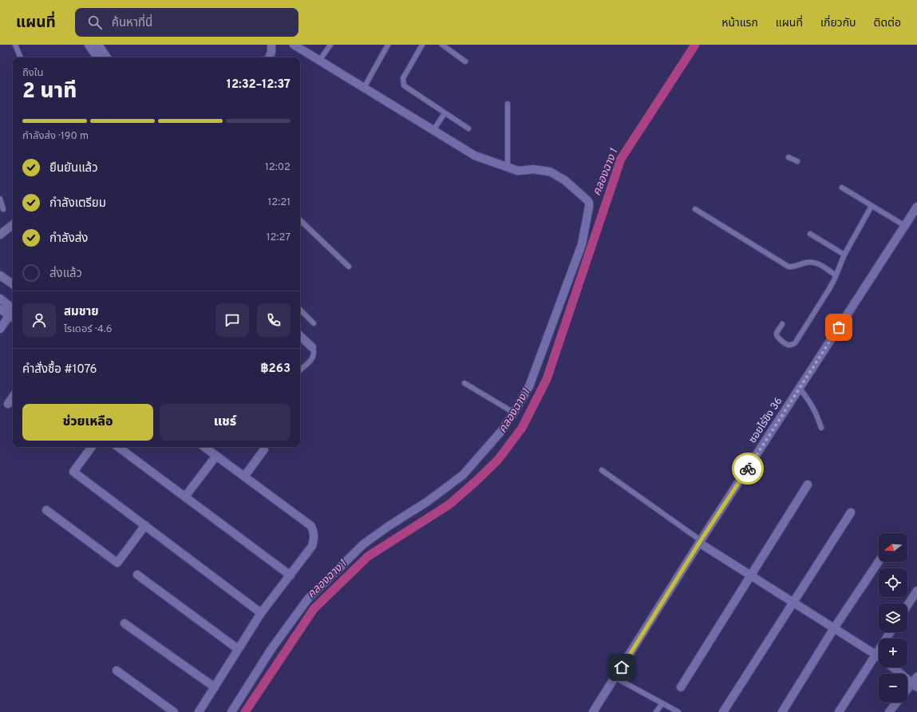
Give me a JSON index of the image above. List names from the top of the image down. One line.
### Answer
{"streets":{"street":["ซอยไร่ขิง 36"]},"water":["คลองฉาง 1"],"north":"left","page":{"header":"แผนที่","search":"ค้นหาที่นี่","nav":["หน้าแรก","แผนที่","เกี่ยวกับ","ติดต่อ"],"heading":["2 นาที","ถึงใน","12:32–12:37"],"panel":["สมชาย","ไรเดอร์ · 4.6","คำสั่งซื้อ #1076","฿263"],"bar":"กำลังส่ง · 190 m","list":[["ยืนยันแล้ว","12:02"],["กำลังเตรียม","12:21"],["กำลังส่ง","12:27"],"ส่งแล้ว"],"buttons":["ช่วยเหลือ","แชร์"],"map_buttons":["+","−"]}}
